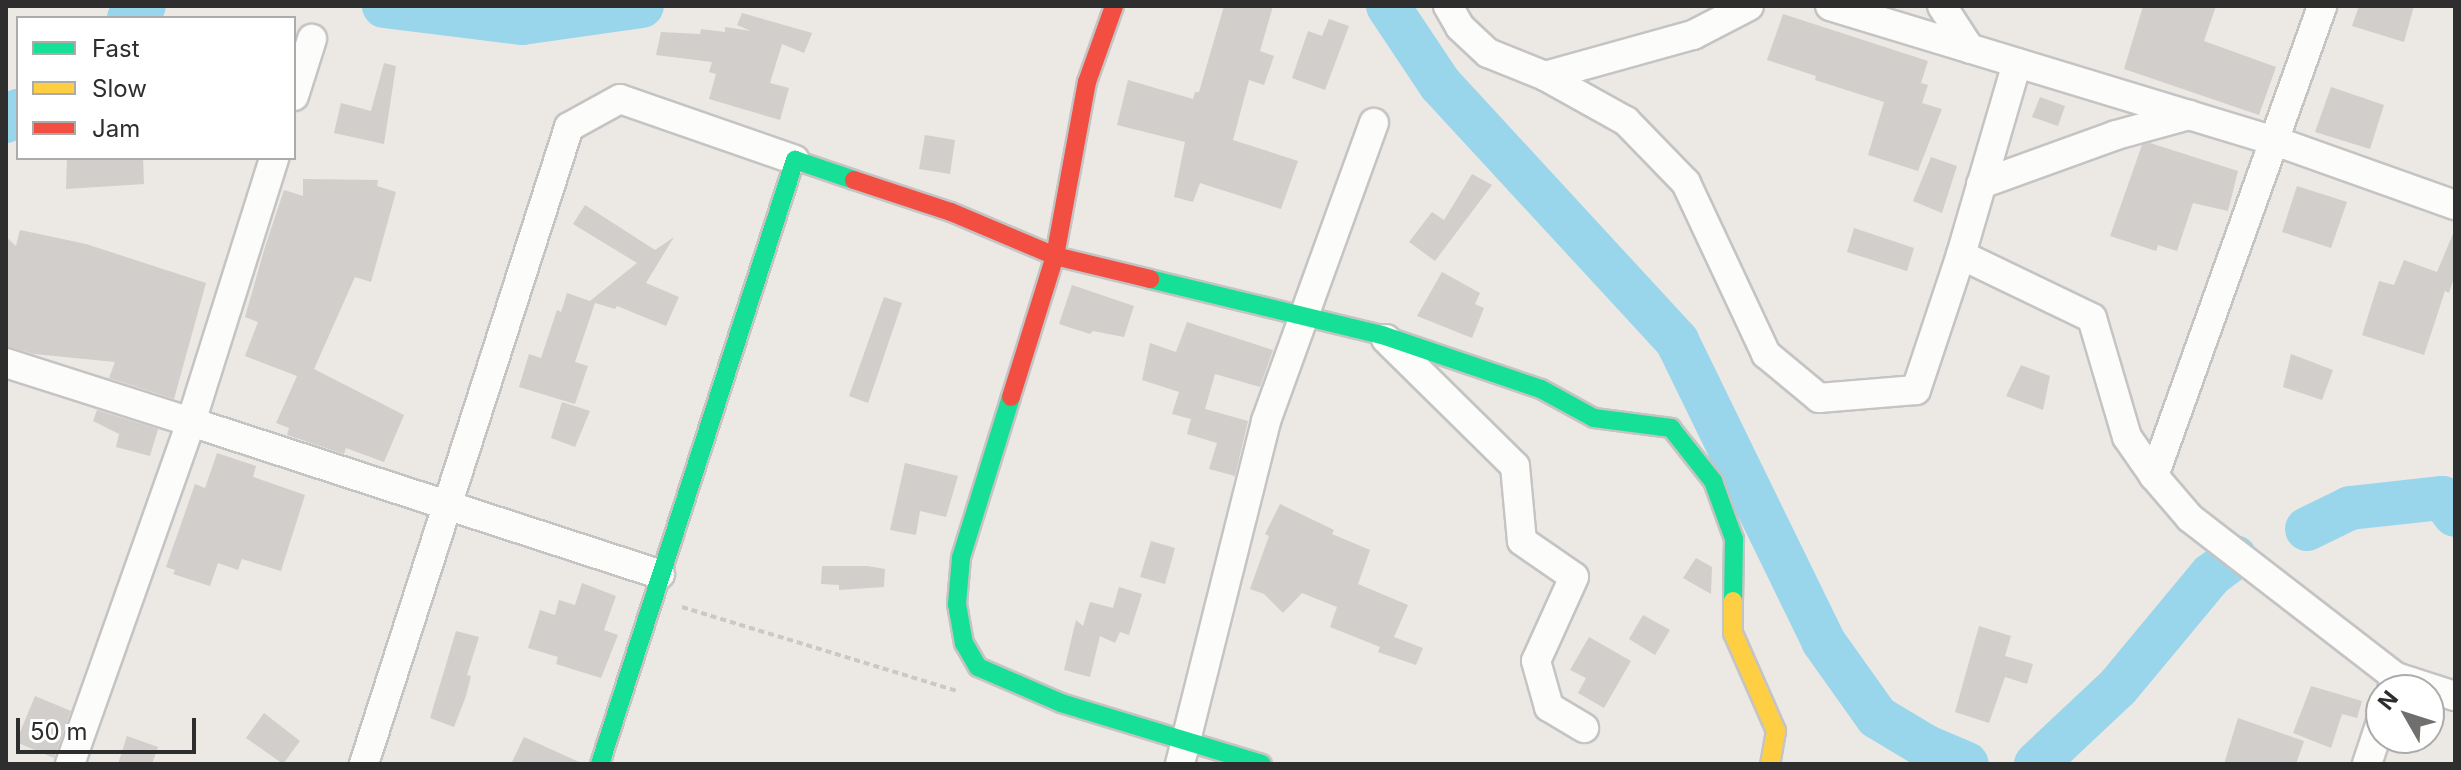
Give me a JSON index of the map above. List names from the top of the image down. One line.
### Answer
{"legend":["Fast","Slow","Jam"],"scale_bar":"50 m","north":"top left"}
